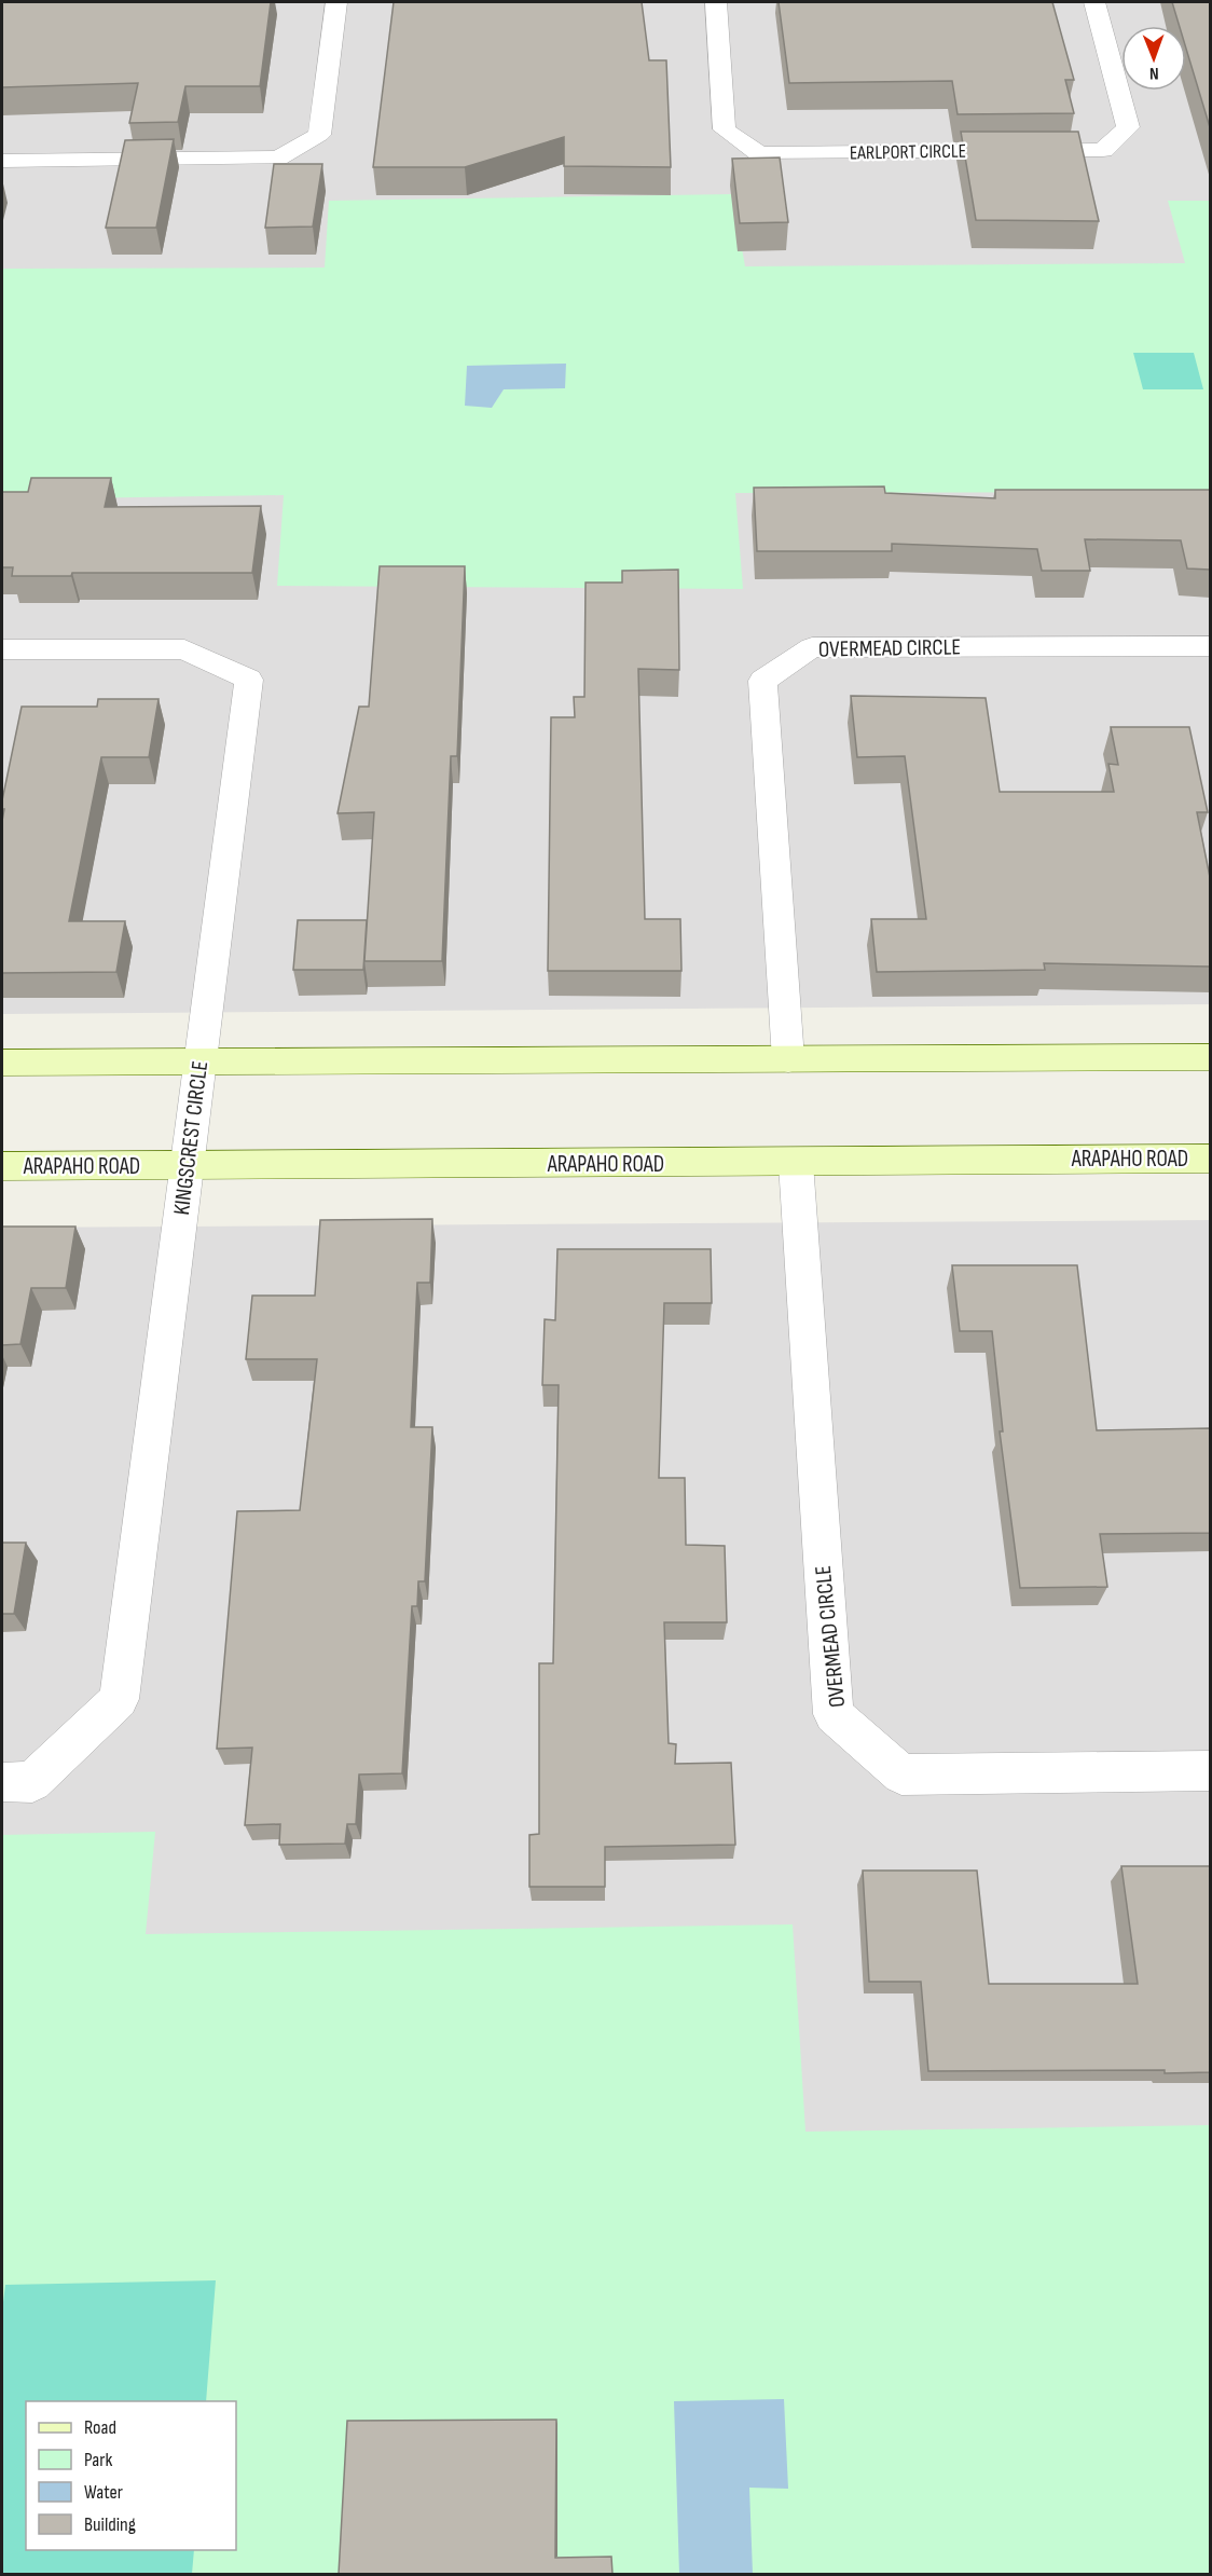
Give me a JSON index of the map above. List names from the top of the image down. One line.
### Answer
{"streets":{"main road":["ARAPAHO ROAD"],"street":["EARLPORT CIRCLE","OVERMEAD CIRCLE","KINGSCREST CIRCLE"]},"crossings":[["OVERMEAD CIRCLE","ARAPAHO ROAD"],["KINGSCREST CIRCLE","ARAPAHO ROAD"]],"legend":["Road","Park","Water","Building"],"north":"bottom"}
